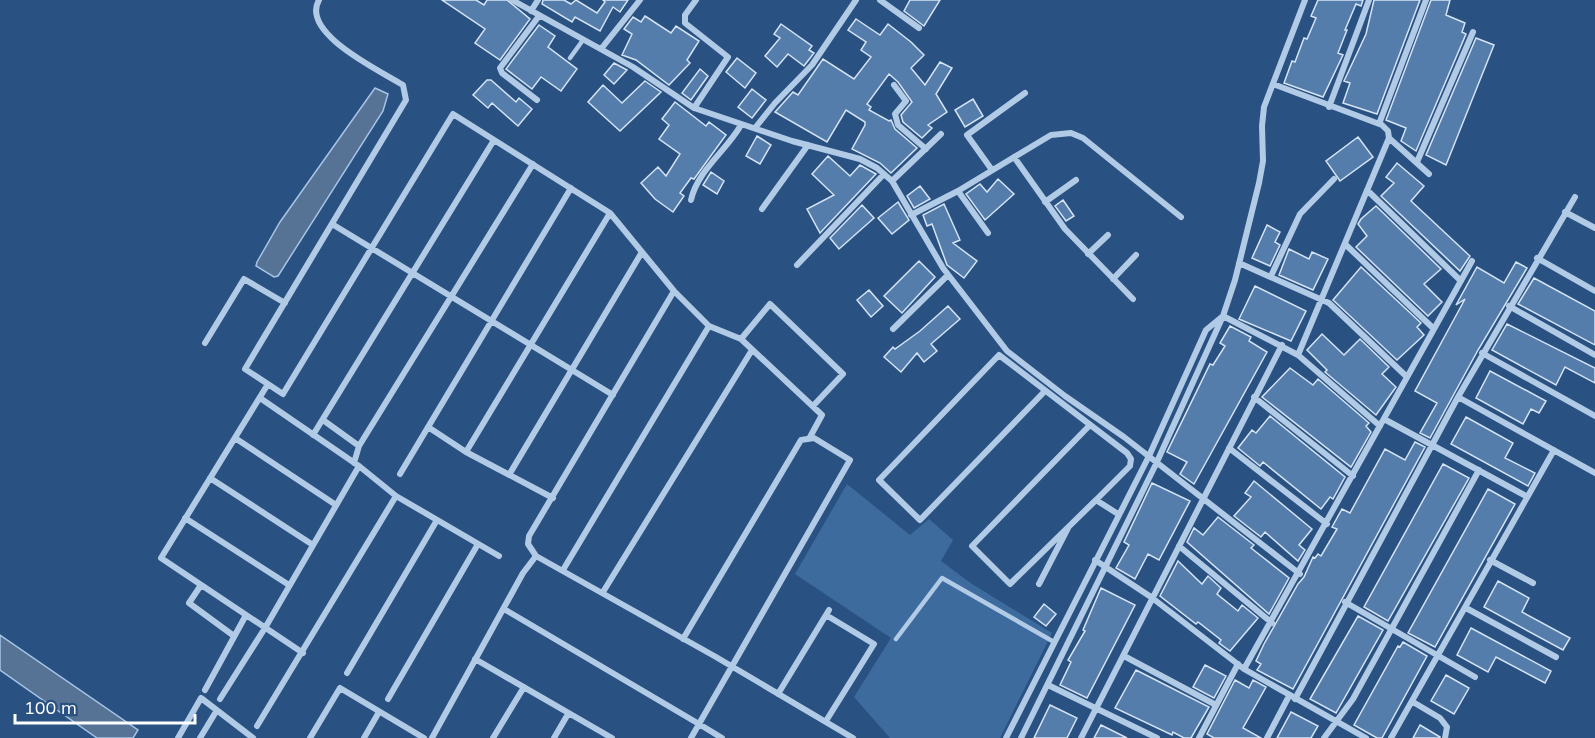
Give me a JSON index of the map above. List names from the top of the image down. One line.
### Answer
{"scale_bar":"100 m"}
